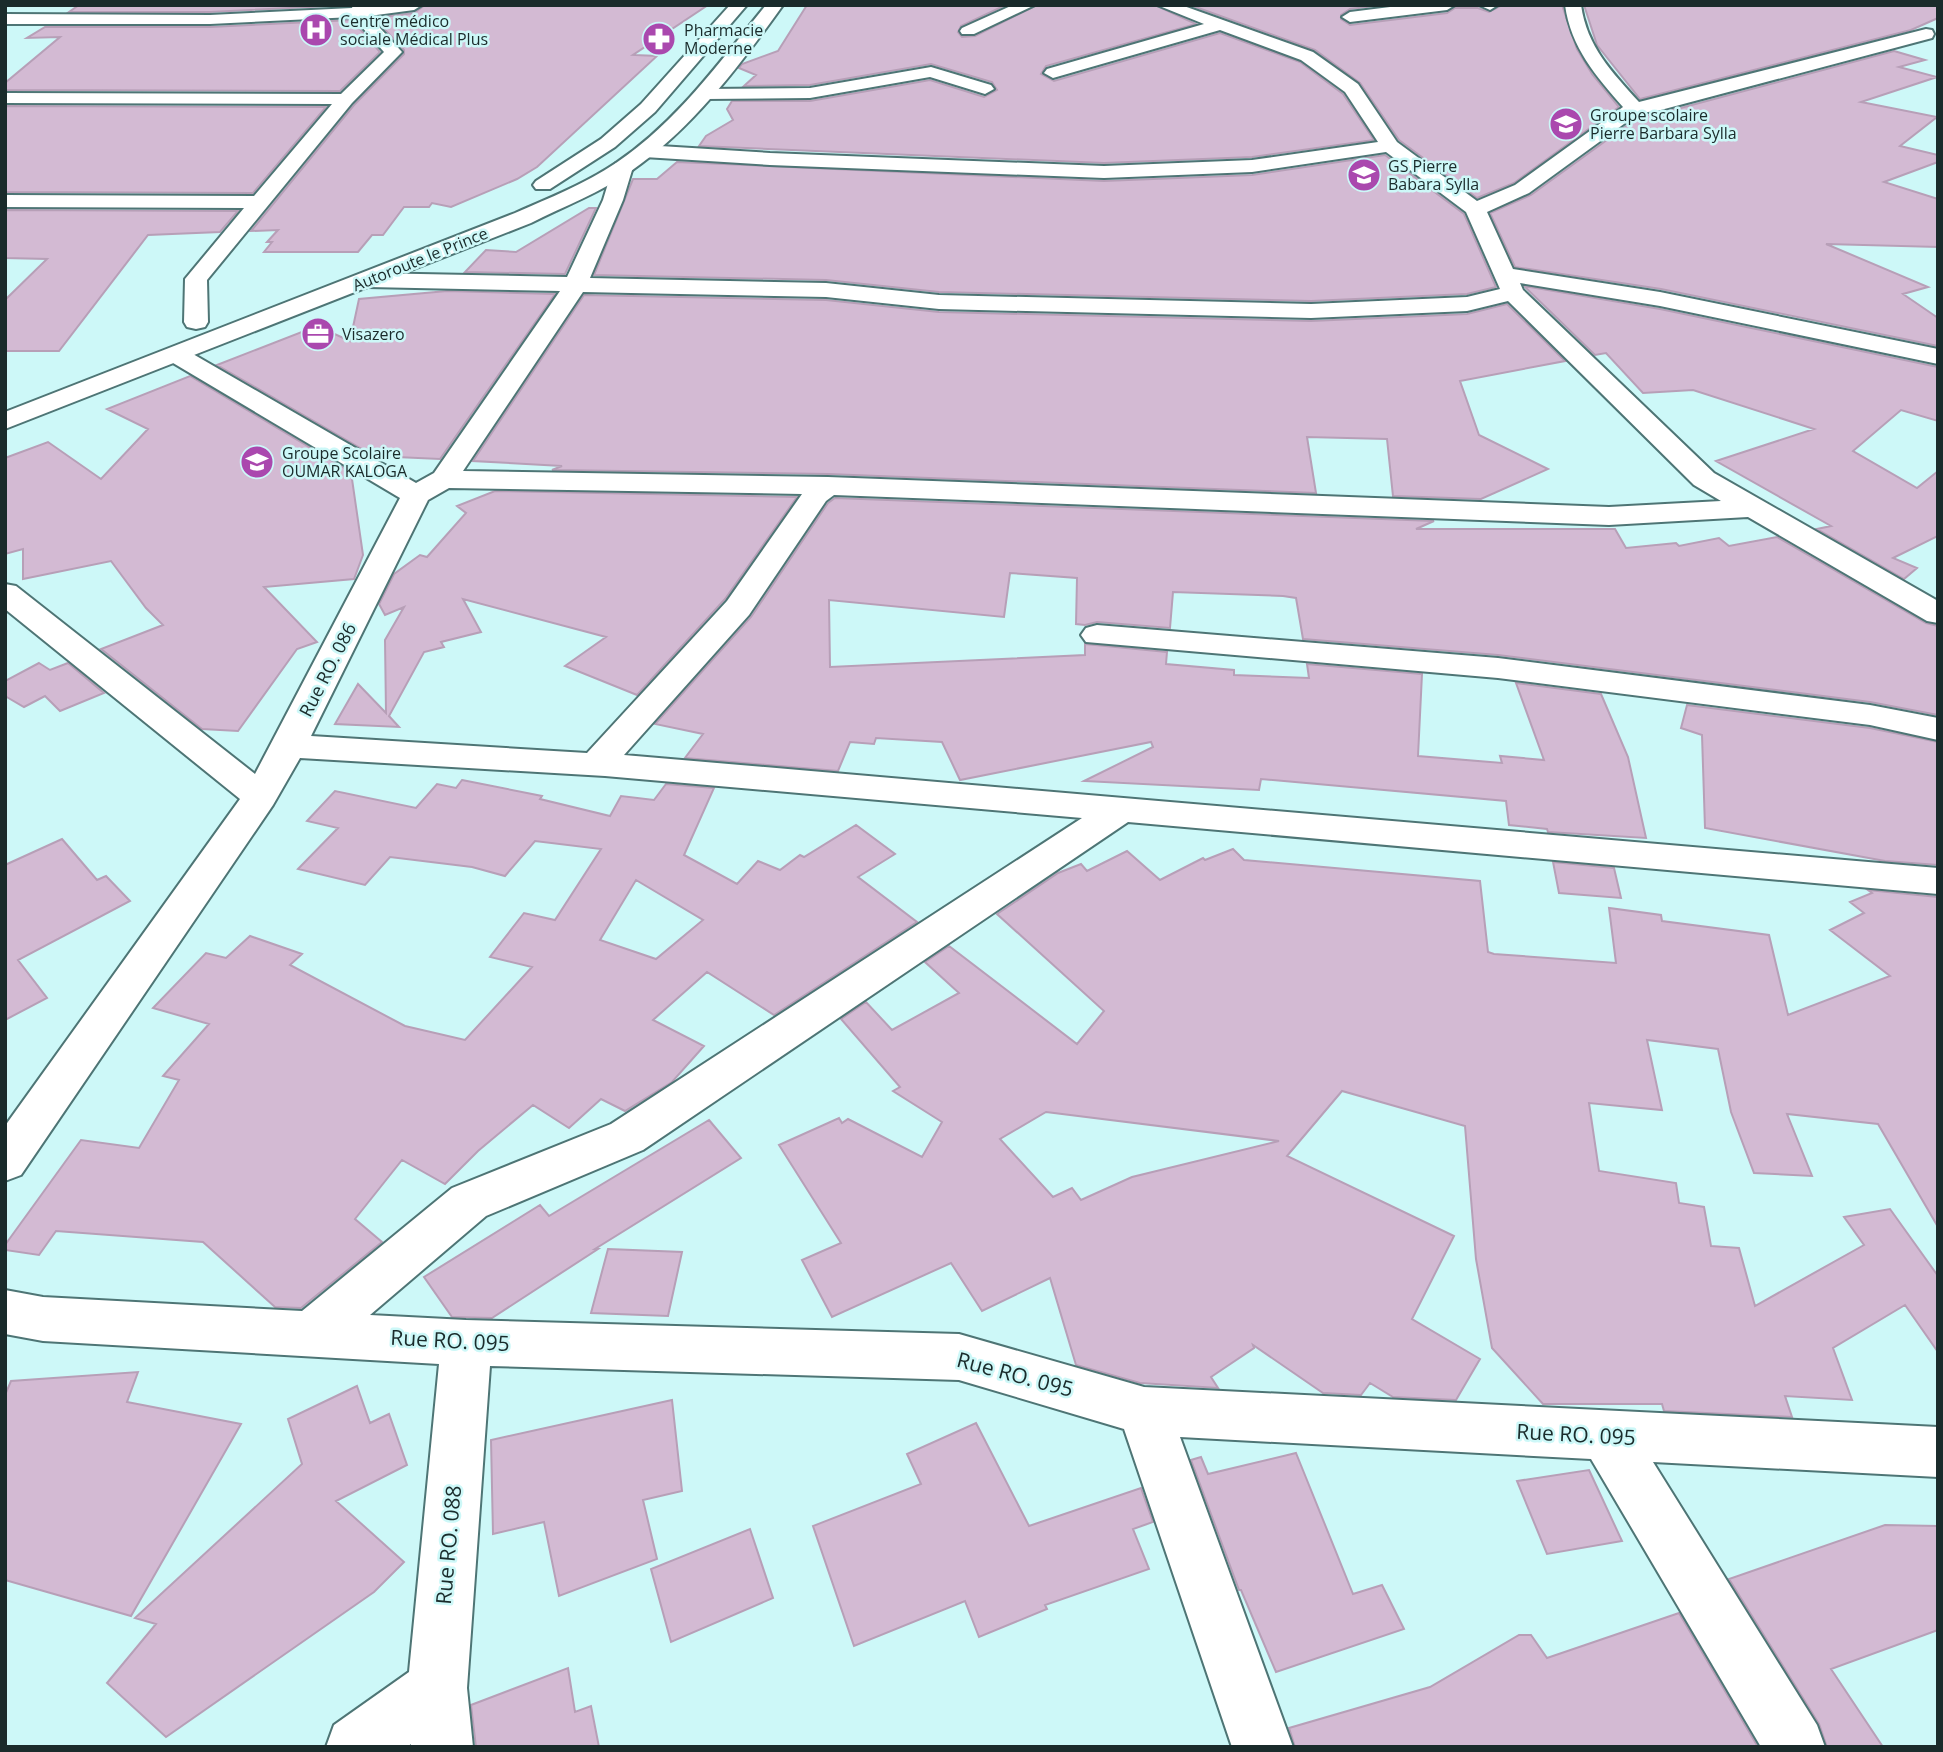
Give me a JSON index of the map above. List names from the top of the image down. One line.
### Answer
{"streets":{"street":["Autoroute le Prince","Rue RO. 086","Rue RO. 095","Rue RO. 088"]},"crossings":[["Autoroute le Prince","Rue RO. 086"],["Rue RO. 095","Rue RO. 088"]],"places":{"hospital":["Centre médico sociale Médical Plus"],"pharmacy":["Pharmacie Moderne"],"school or university":["Groupe scolaire Pierre Barbara Sylla","GS Pierre Babara Sylla","Groupe Scolaire OUMAR KALOGA"],"office":["Visazero"]}}
